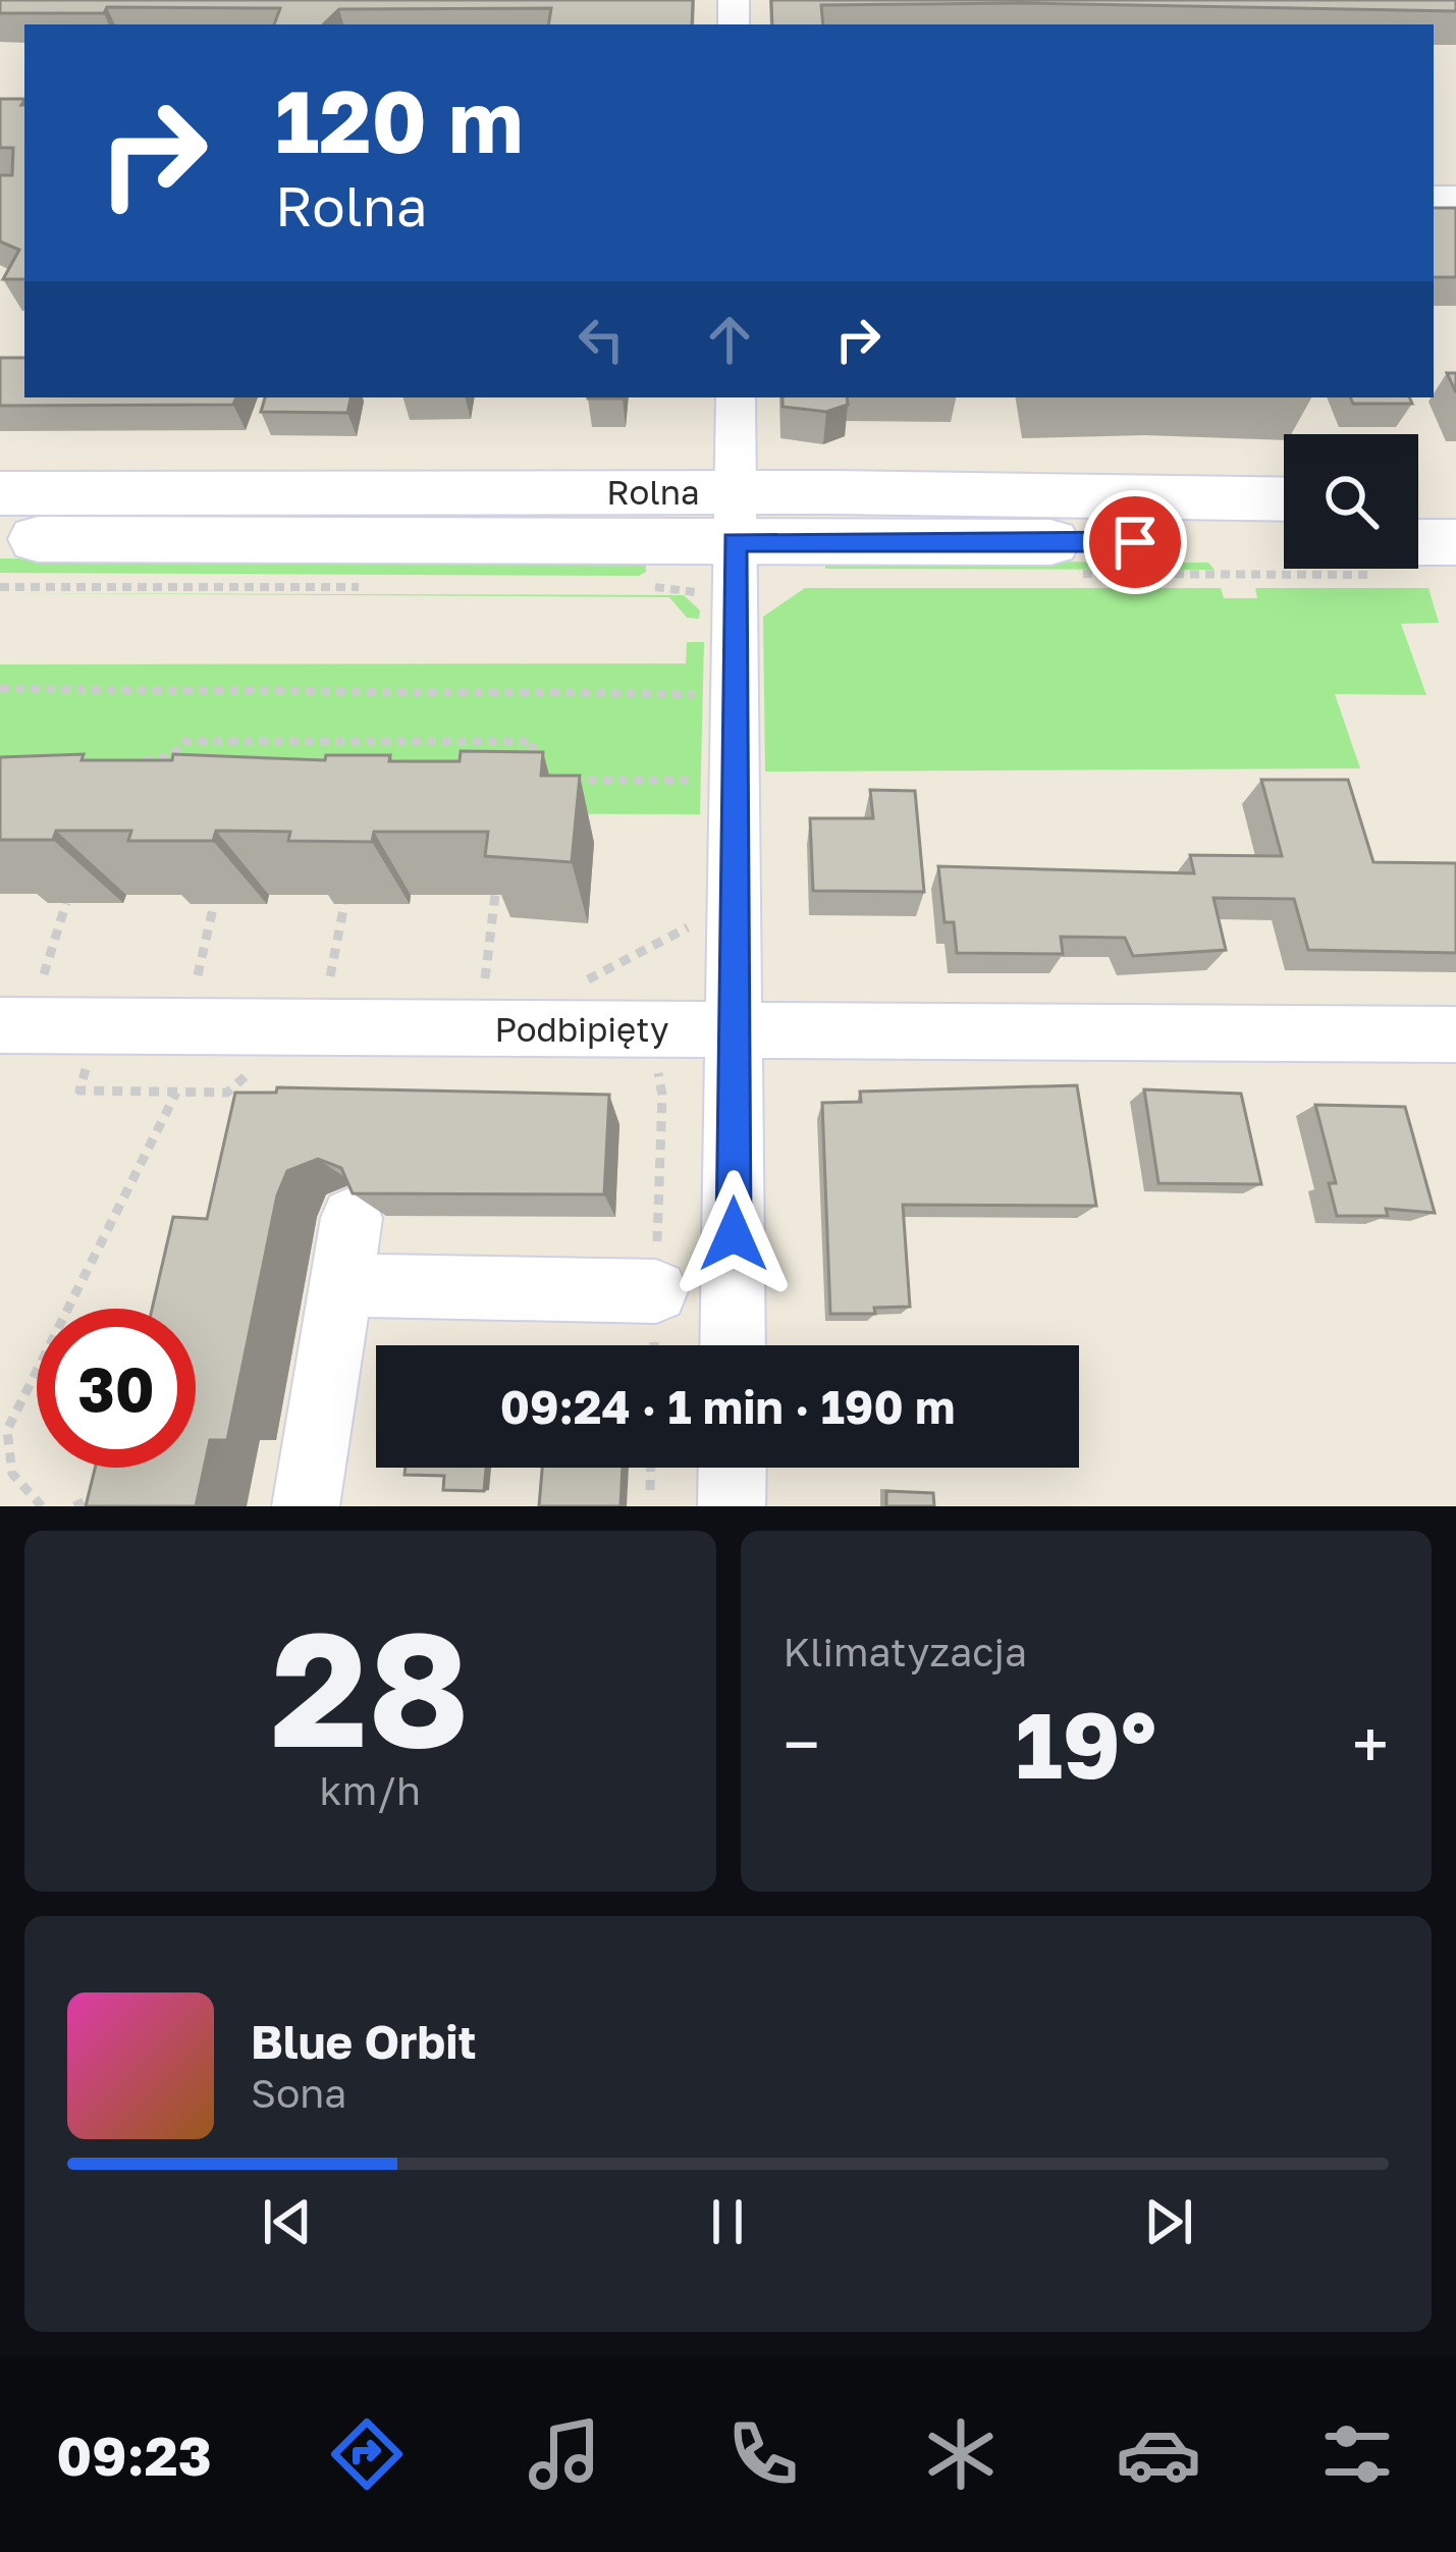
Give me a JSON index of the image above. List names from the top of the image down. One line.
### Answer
{"streets":{"street":["Rolna","Podbipięty"]},"page":{"turn":["120 m","Rolna"],"limit":"30","trip":"09:24 · 1 min · 190 m","tile":[["28","km/h"],"Klimatyzacja"],"heat":["−","19°","+"],"song":["Blue Orbit","Sona"],"tabs":"09:23"}}
